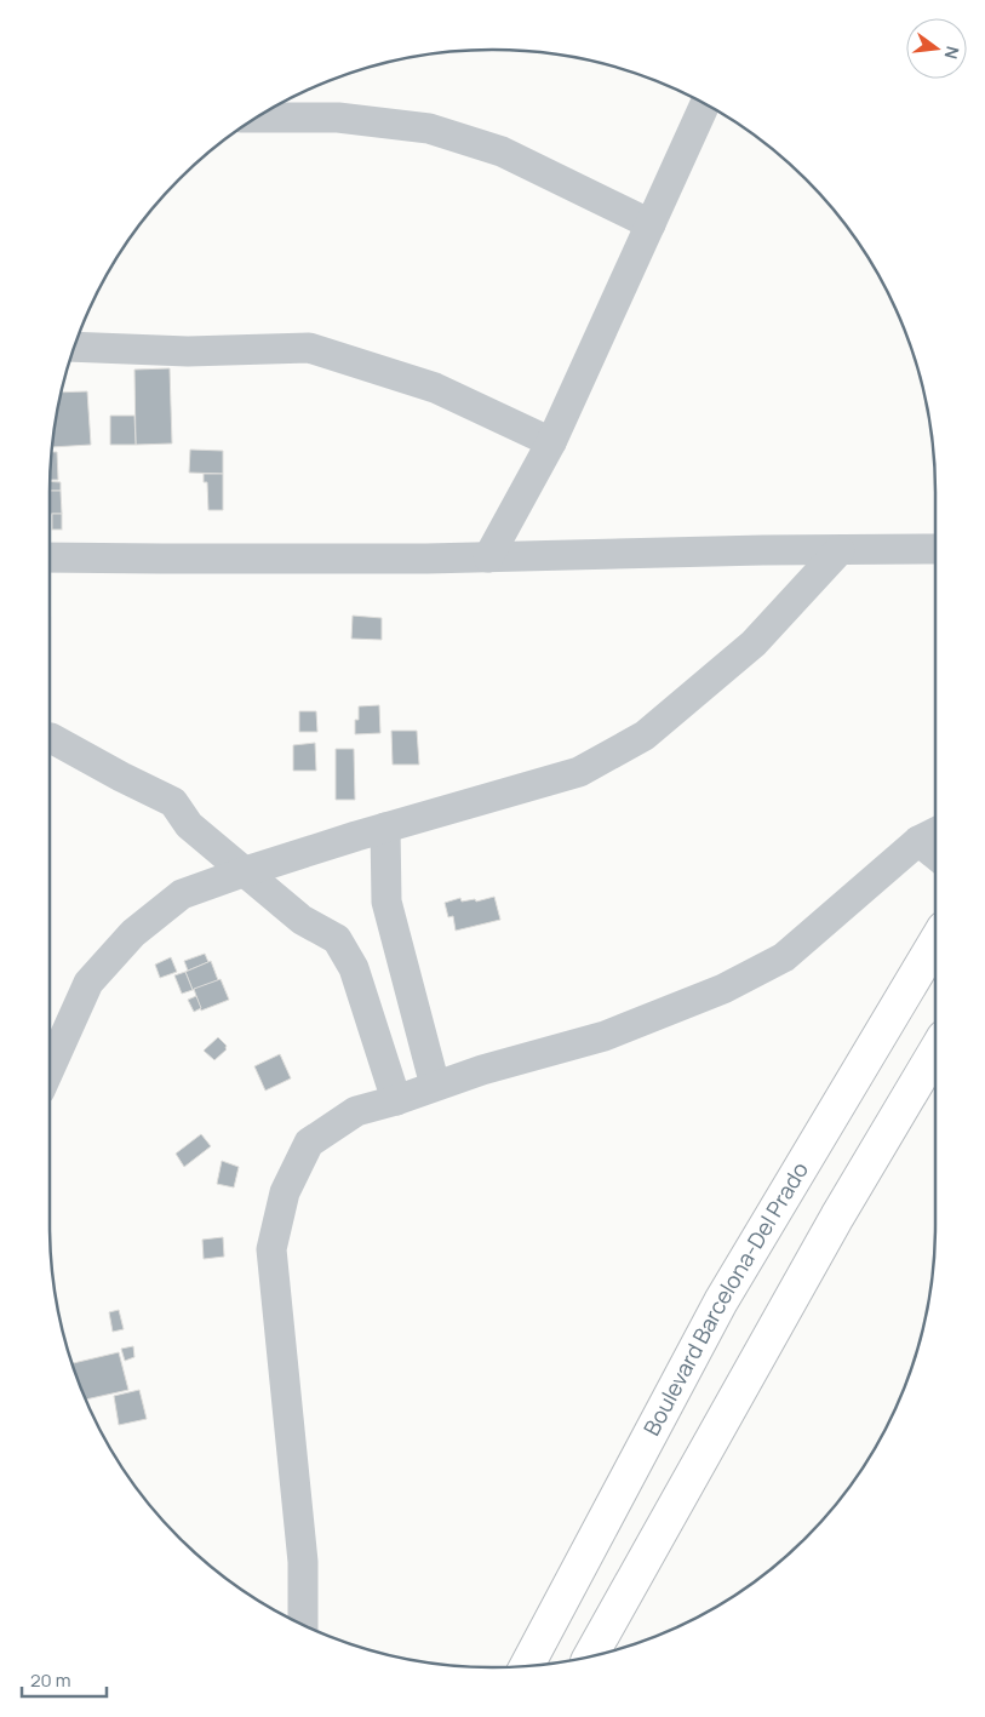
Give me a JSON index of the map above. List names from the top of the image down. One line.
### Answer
{"streets":{"main road":["Boulevard Barcelona-Del Prado"]},"scale_bar":"20 m","north":"right"}
